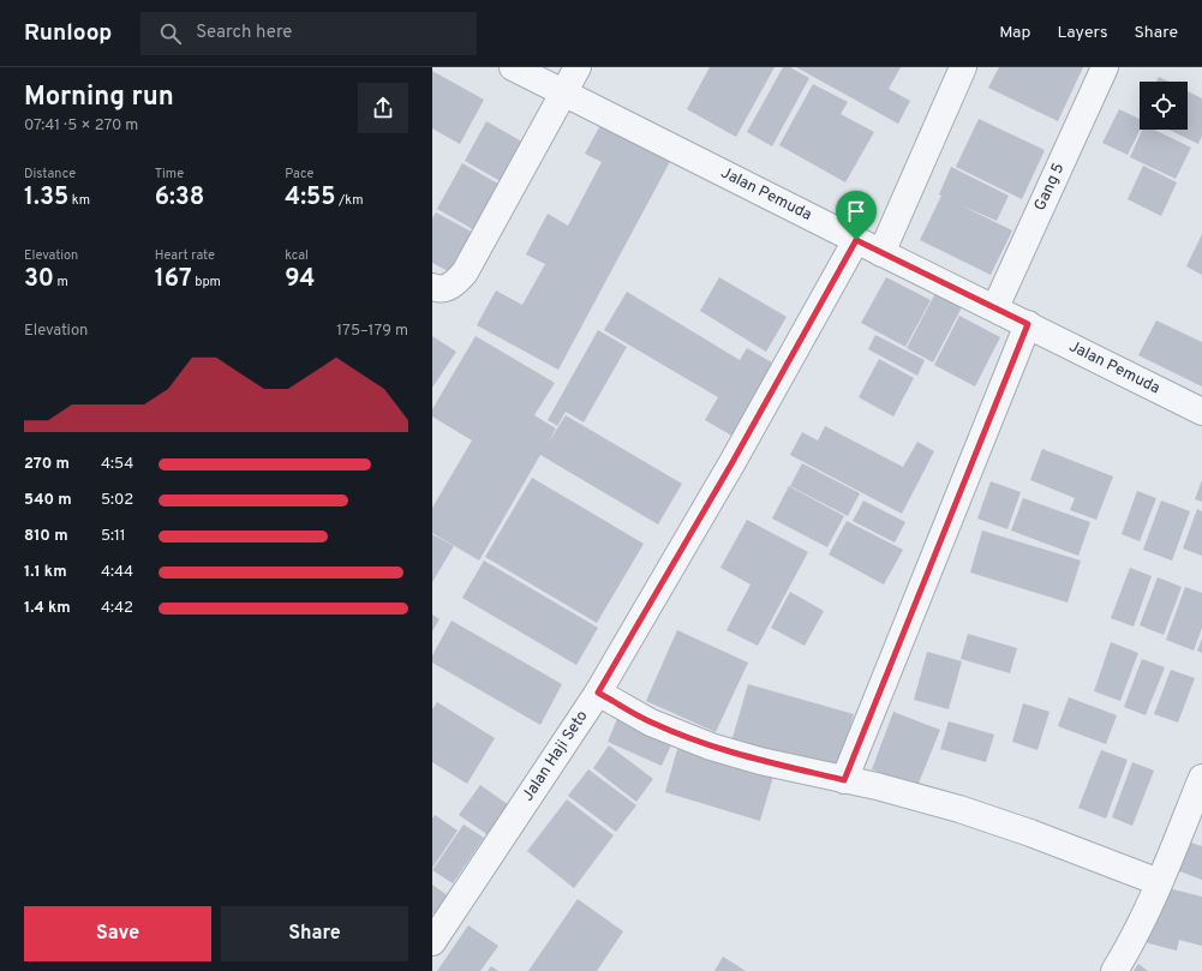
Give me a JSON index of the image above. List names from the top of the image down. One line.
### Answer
{"streets":{"street":["Gang 5","Jalan Pemuda","Jalan Haji Seto"]},"crossings":[["Gang 5","Jalan Pemuda"],["Jalan Pemuda","Jalan Haji Seto"]],"page":{"header":"Runloop","search":"Search here","nav":["Map","Layers","Share"],"heading":["Morning run","07:41 · 5 × 270 m"],"stats":[["Distance","1.35 km"],["Time","6:38"],["Pace","4:55 /km"],["Elevation","30 m"],["Heart rate","167 bpm"],["kcal","94"]],"chart":["Elevation","175–179 m"],"list":[{"name":"270 m","note":"4:54"},{"name":"540 m","note":"5:02"},{"name":"810 m","note":"5:11"},{"name":"1.1 km","note":"4:44"},{"name":"1.4 km","note":"4:42"}],"buttons":["Save","Share"]}}
